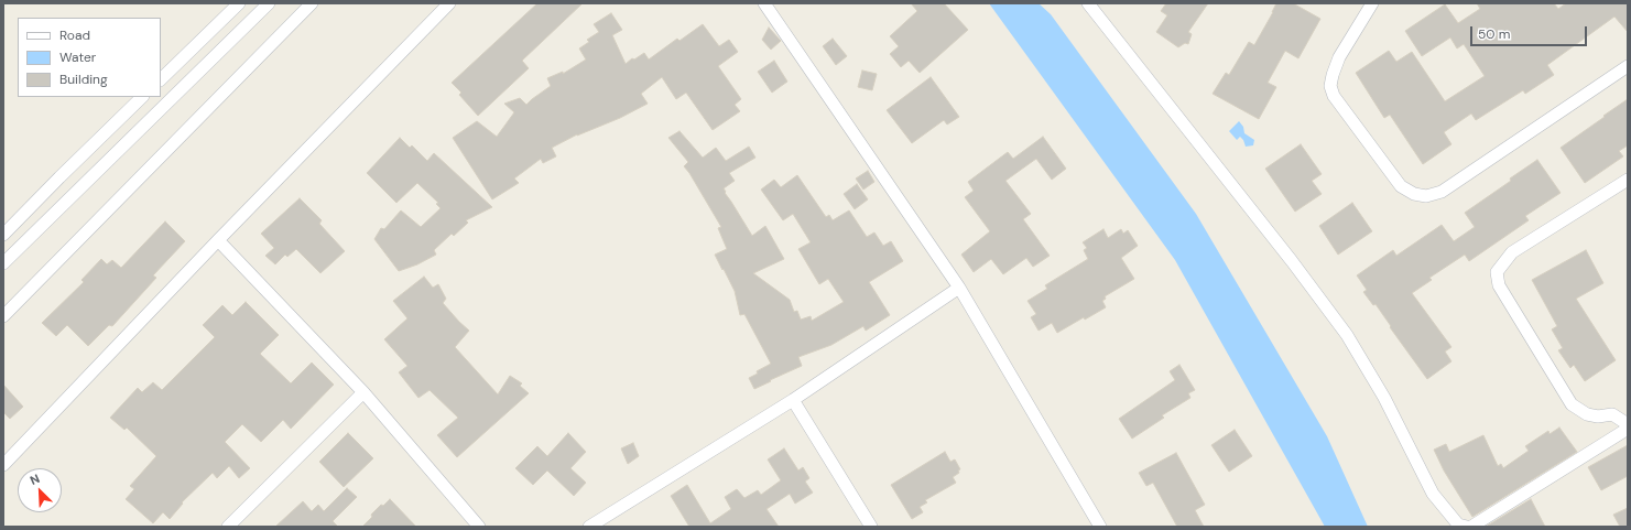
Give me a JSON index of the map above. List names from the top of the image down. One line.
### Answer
{"legend":["Road","Water","Building"],"scale_bar":"50 m","north":"top left"}
